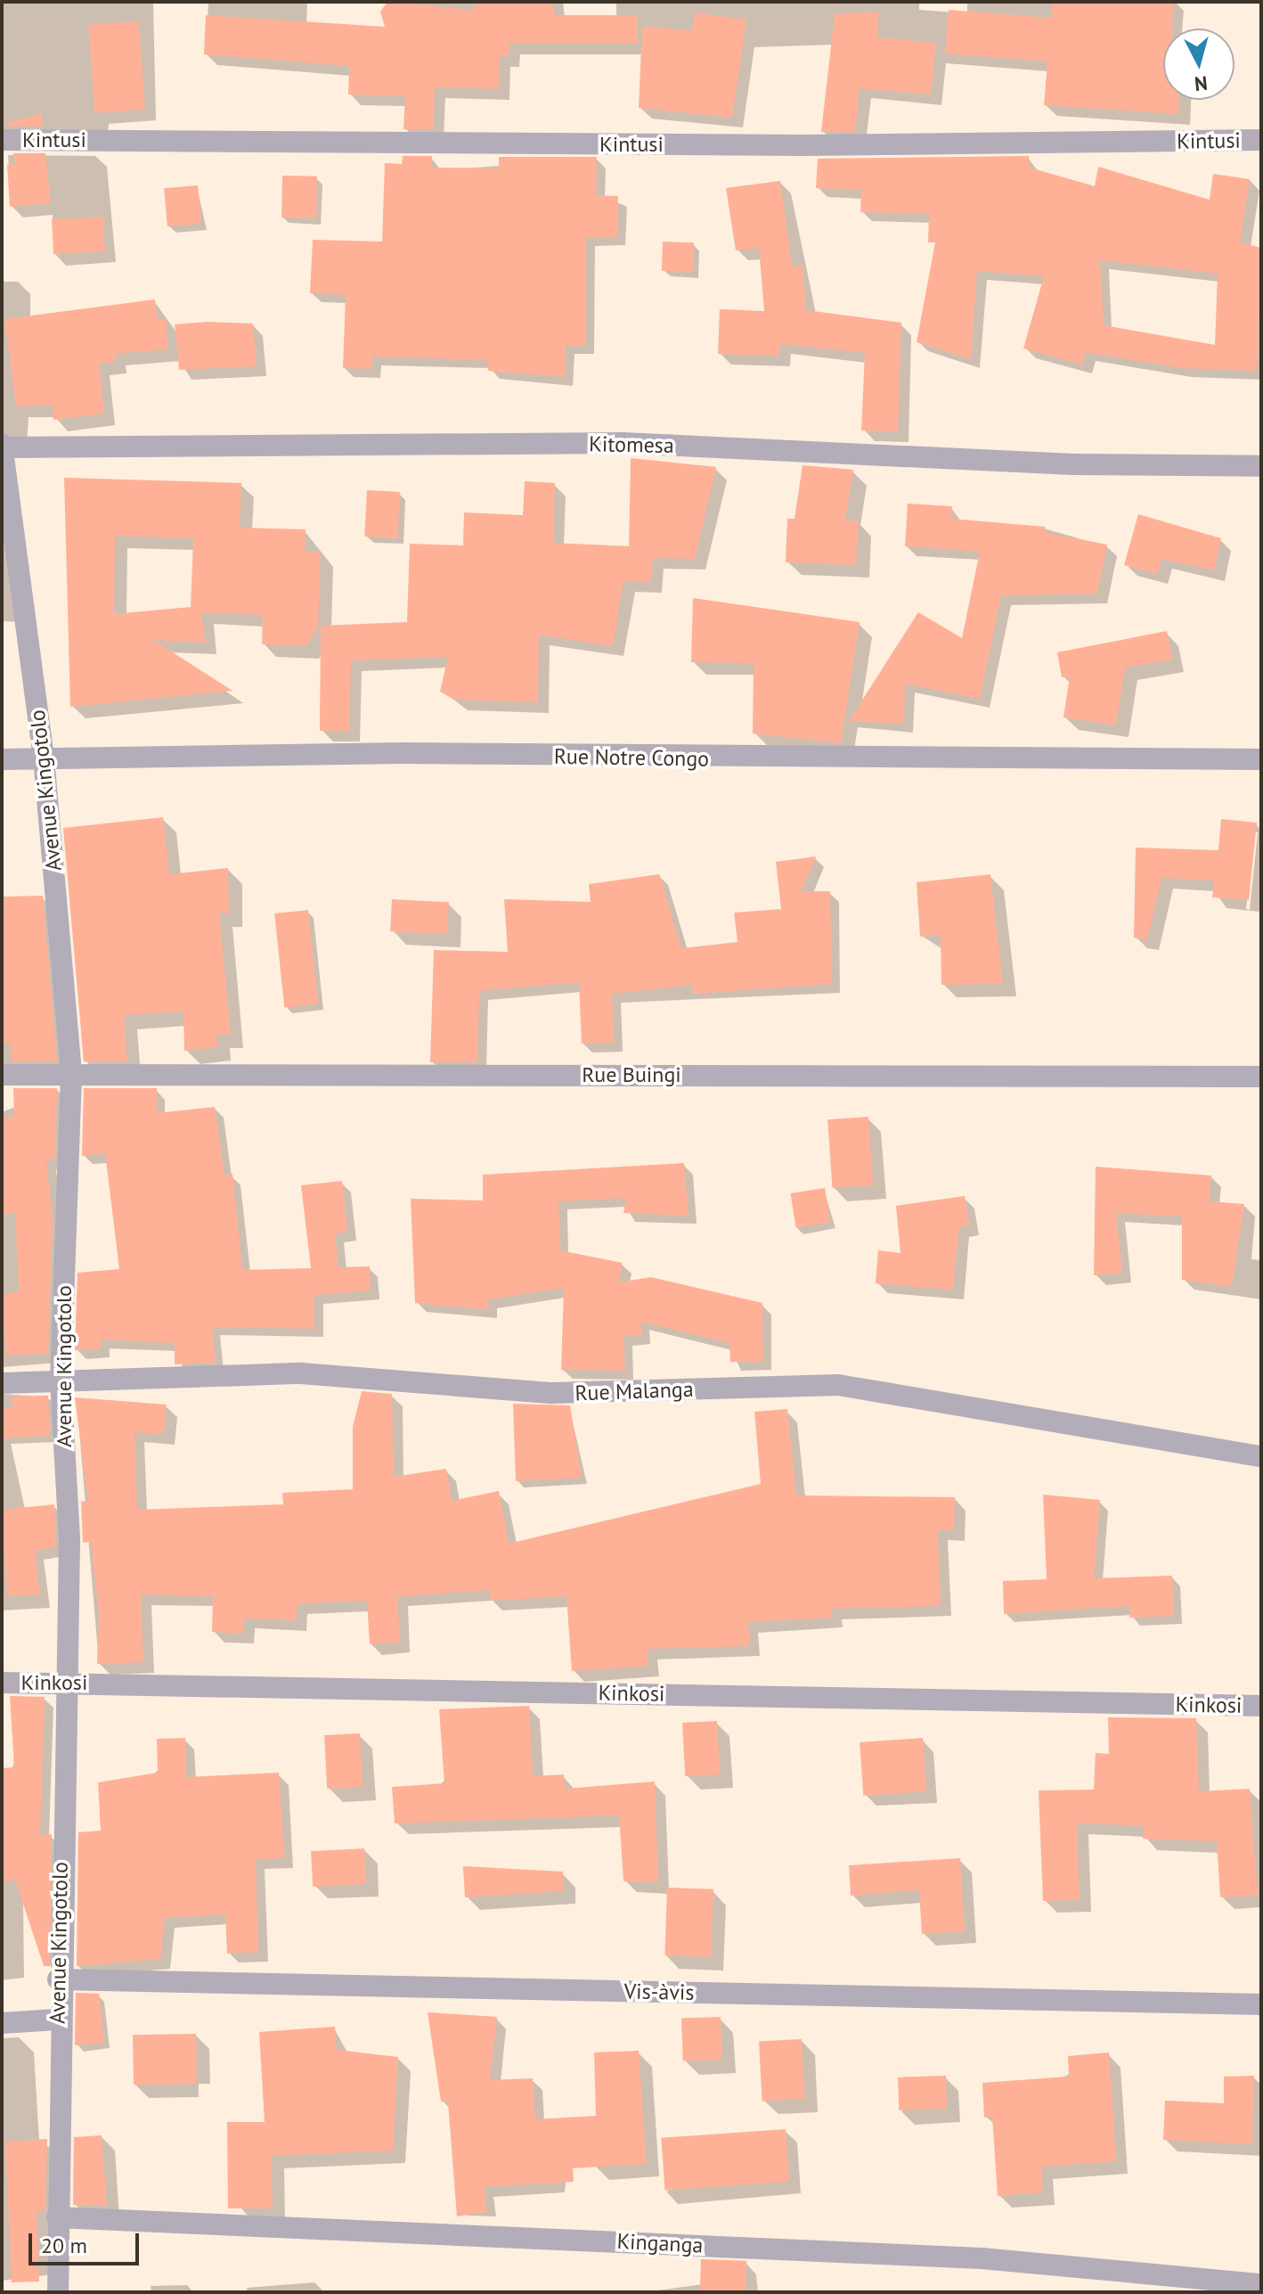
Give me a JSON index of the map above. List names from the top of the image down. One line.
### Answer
{"streets":{"street":["Kintusi","Kitomesa","Rue Notre Congo","Avenue Kingotolo","Rue Buingi","Rue Malanga","Kinkosi","Vis-àvis","Kinganga"]},"crossings":[["Kitomesa","Avenue Kingotolo"],["Rue Notre Congo","Avenue Kingotolo"],["Avenue Kingotolo","Rue Buingi"],["Avenue Kingotolo","Rue Malanga"],["Avenue Kingotolo","Kinkosi"],["Avenue Kingotolo","Vis-àvis"],["Avenue Kingotolo","Kinganga"]],"scale_bar":"20 m","north":"bottom"}
